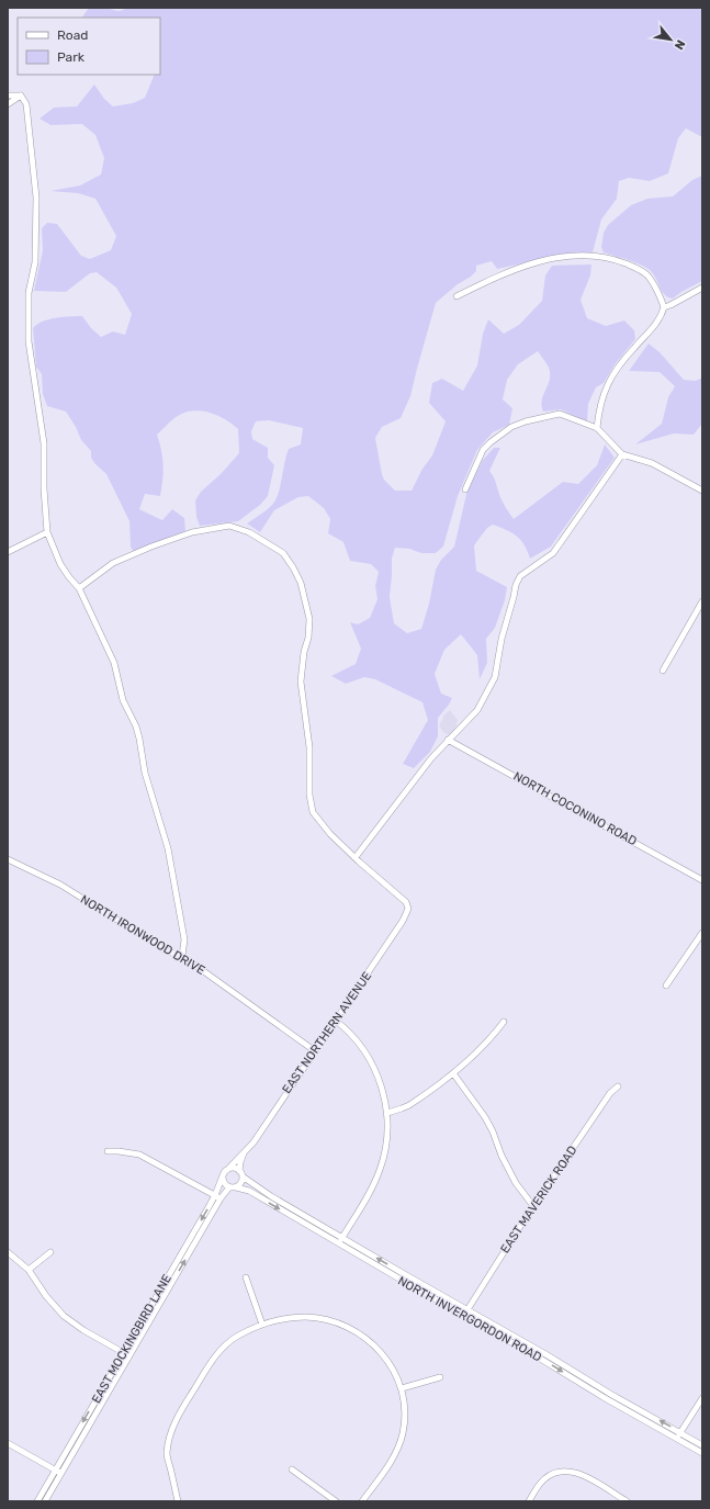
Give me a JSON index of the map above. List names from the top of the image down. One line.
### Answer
{"streets":{"street":["NORTH COCONINO ROAD","NORTH IRONWOOD DRIVE","EAST NORTHERN AVENUE","EAST MAVERICK ROAD","NORTH INVERGORDON ROAD","EAST MOCKINGBIRD LANE"]},"crossings":[["NORTH IRONWOOD DRIVE","EAST NORTHERN AVENUE"],["EAST NORTHERN AVENUE","NORTH INVERGORDON ROAD"],["EAST NORTHERN AVENUE","EAST MOCKINGBIRD LANE"],["EAST MAVERICK ROAD","NORTH INVERGORDON ROAD"],["NORTH INVERGORDON ROAD","EAST MOCKINGBIRD LANE"]],"legend":["Road","Park"],"north":"bottom right"}
